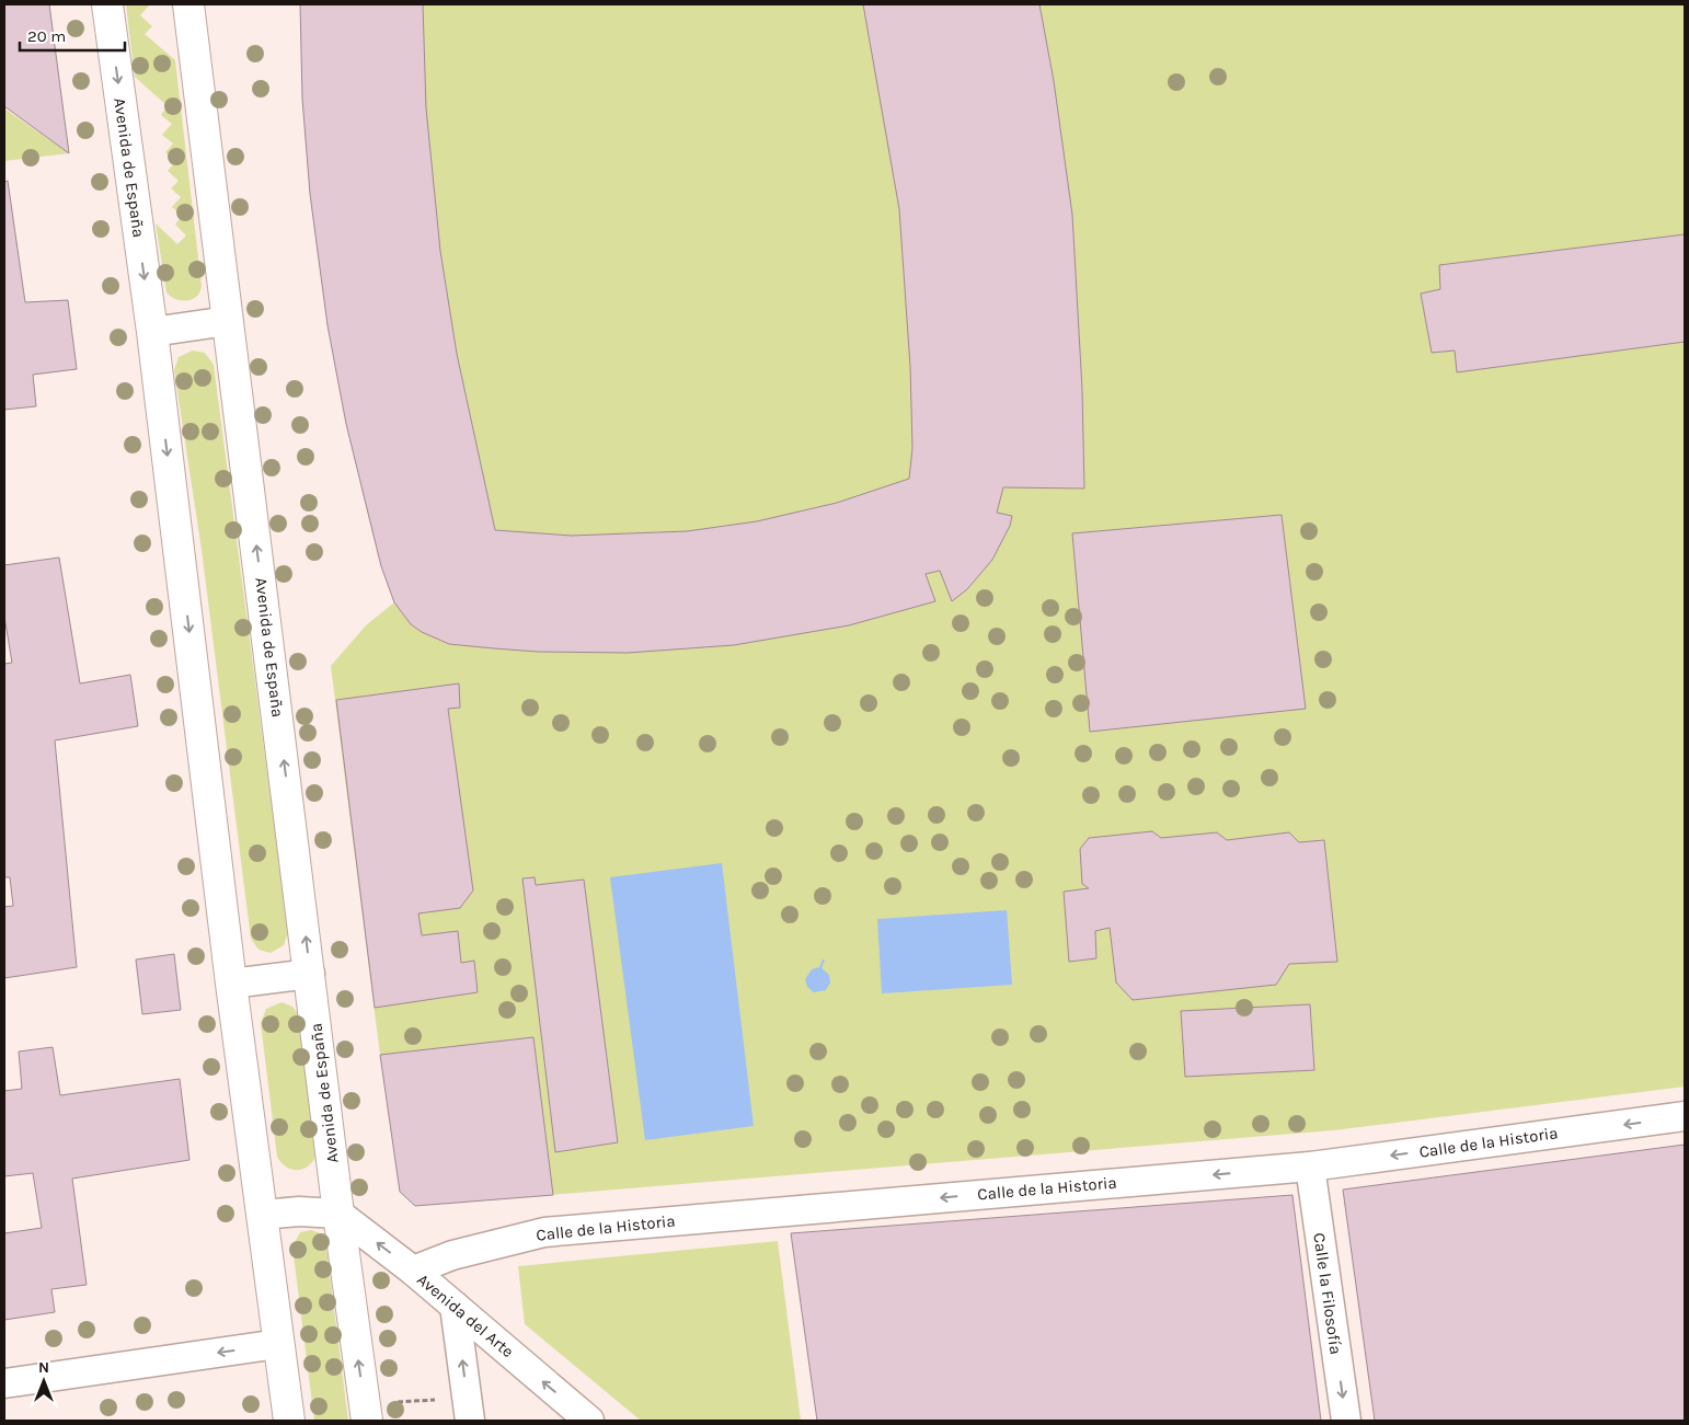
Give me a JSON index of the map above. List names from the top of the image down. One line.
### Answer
{"streets":{"main road":["Avenida de España"],"street":["Calle de la Historia","Calle la Filosofía","Avenida del Arte"]},"crossings":[["Avenida de España","Avenida del Arte"],["Calle de la Historia","Calle la Filosofía"],["Calle de la Historia","Avenida del Arte"]],"one_way":["Calle de la Historia","Calle la Filosofía","Avenida del Arte"],"scale_bar":"20 m","north":"top"}
